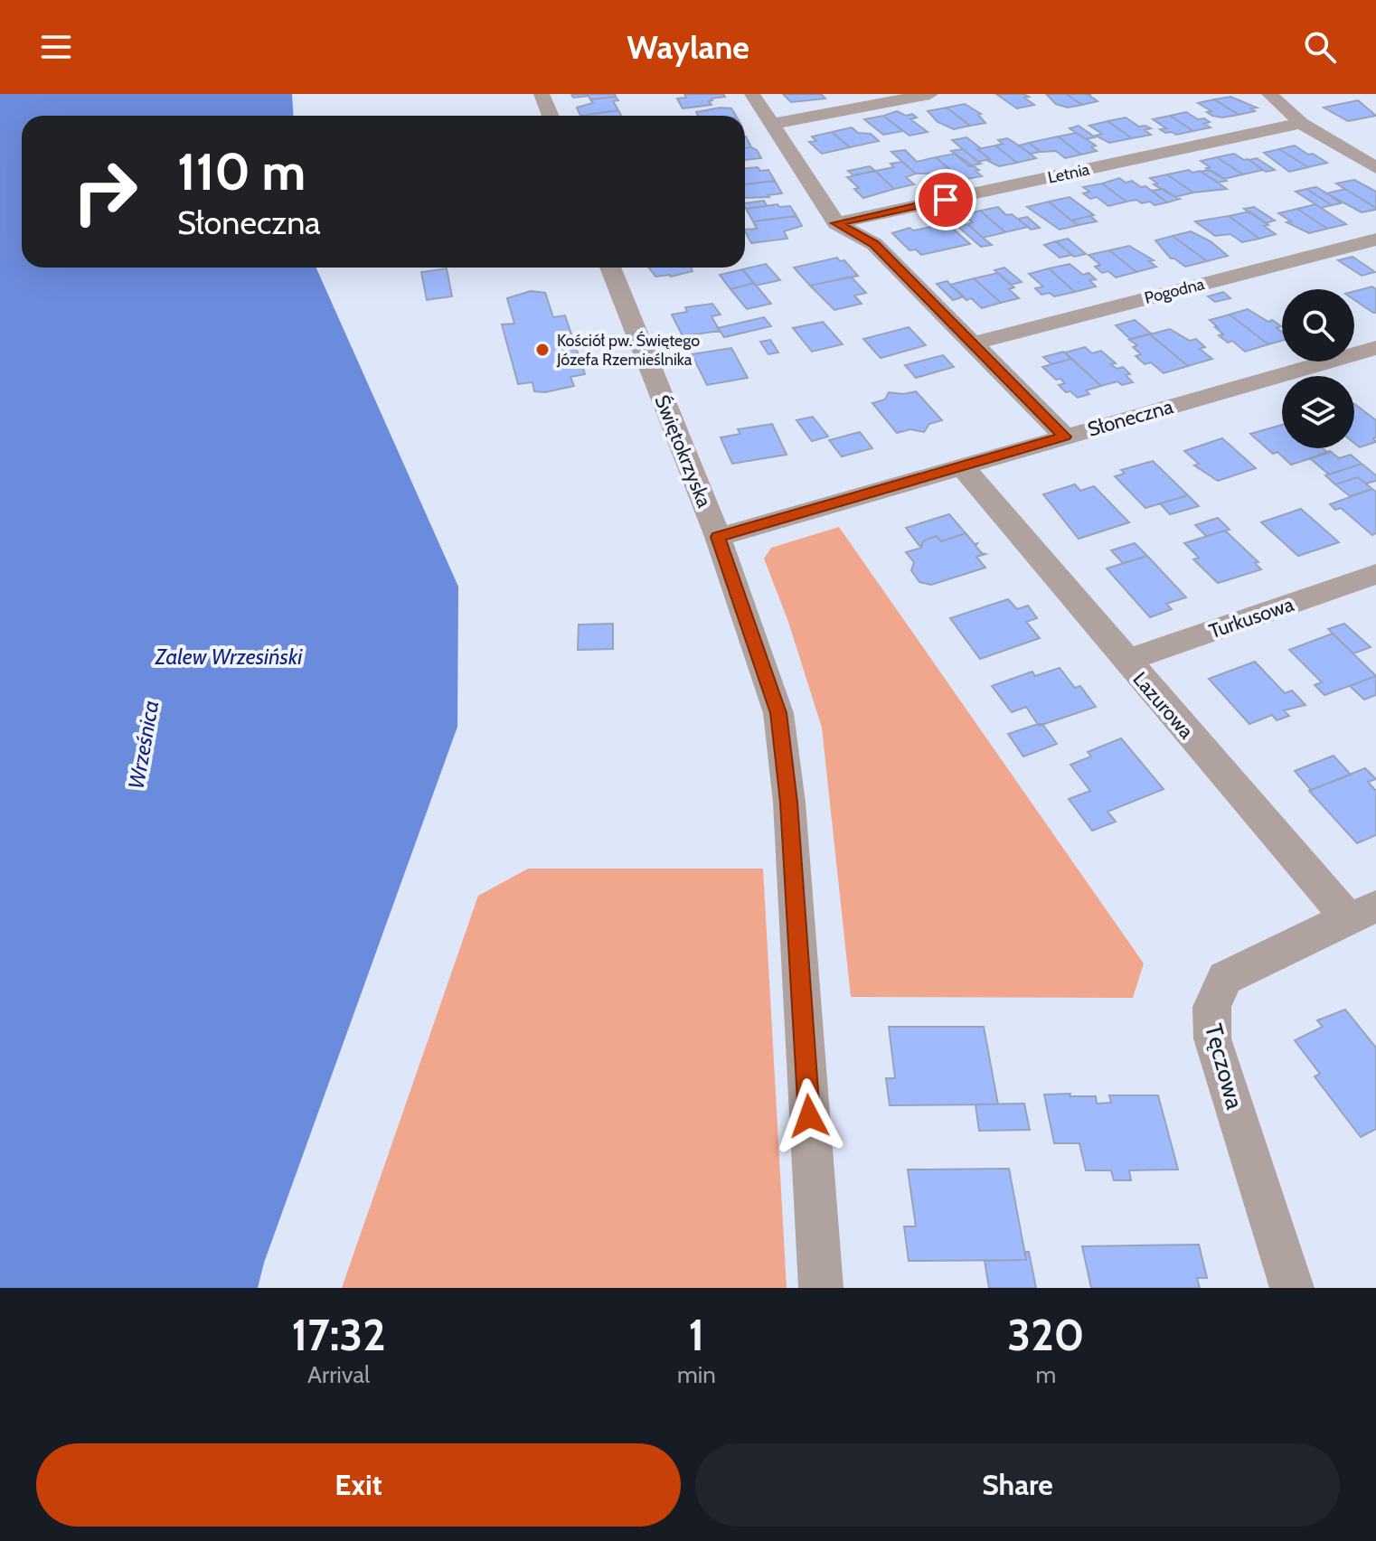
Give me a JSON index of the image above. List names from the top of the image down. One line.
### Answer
{"streets":{"street":["Letnia","Pogodna","Słoneczna","Świętokrzyska","Turkusowa","Lazurowa","Tęczowa"]},"crossings":[["Słoneczna","Świętokrzyska"],["Słoneczna","Lazurowa"],["Turkusowa","Lazurowa"],["Lazurowa","Tęczowa"]],"water":["Zalew Wrzesiński","Wrześnica"],"places":["Kościół pw. Świętego Józefa Rzemieślnika"],"page":{"header":"Waylane","turn":["110 m","Słoneczna"],"eta":["17:32","Arrival","1","min","320","m"],"buttons":["Exit","Share"]}}
